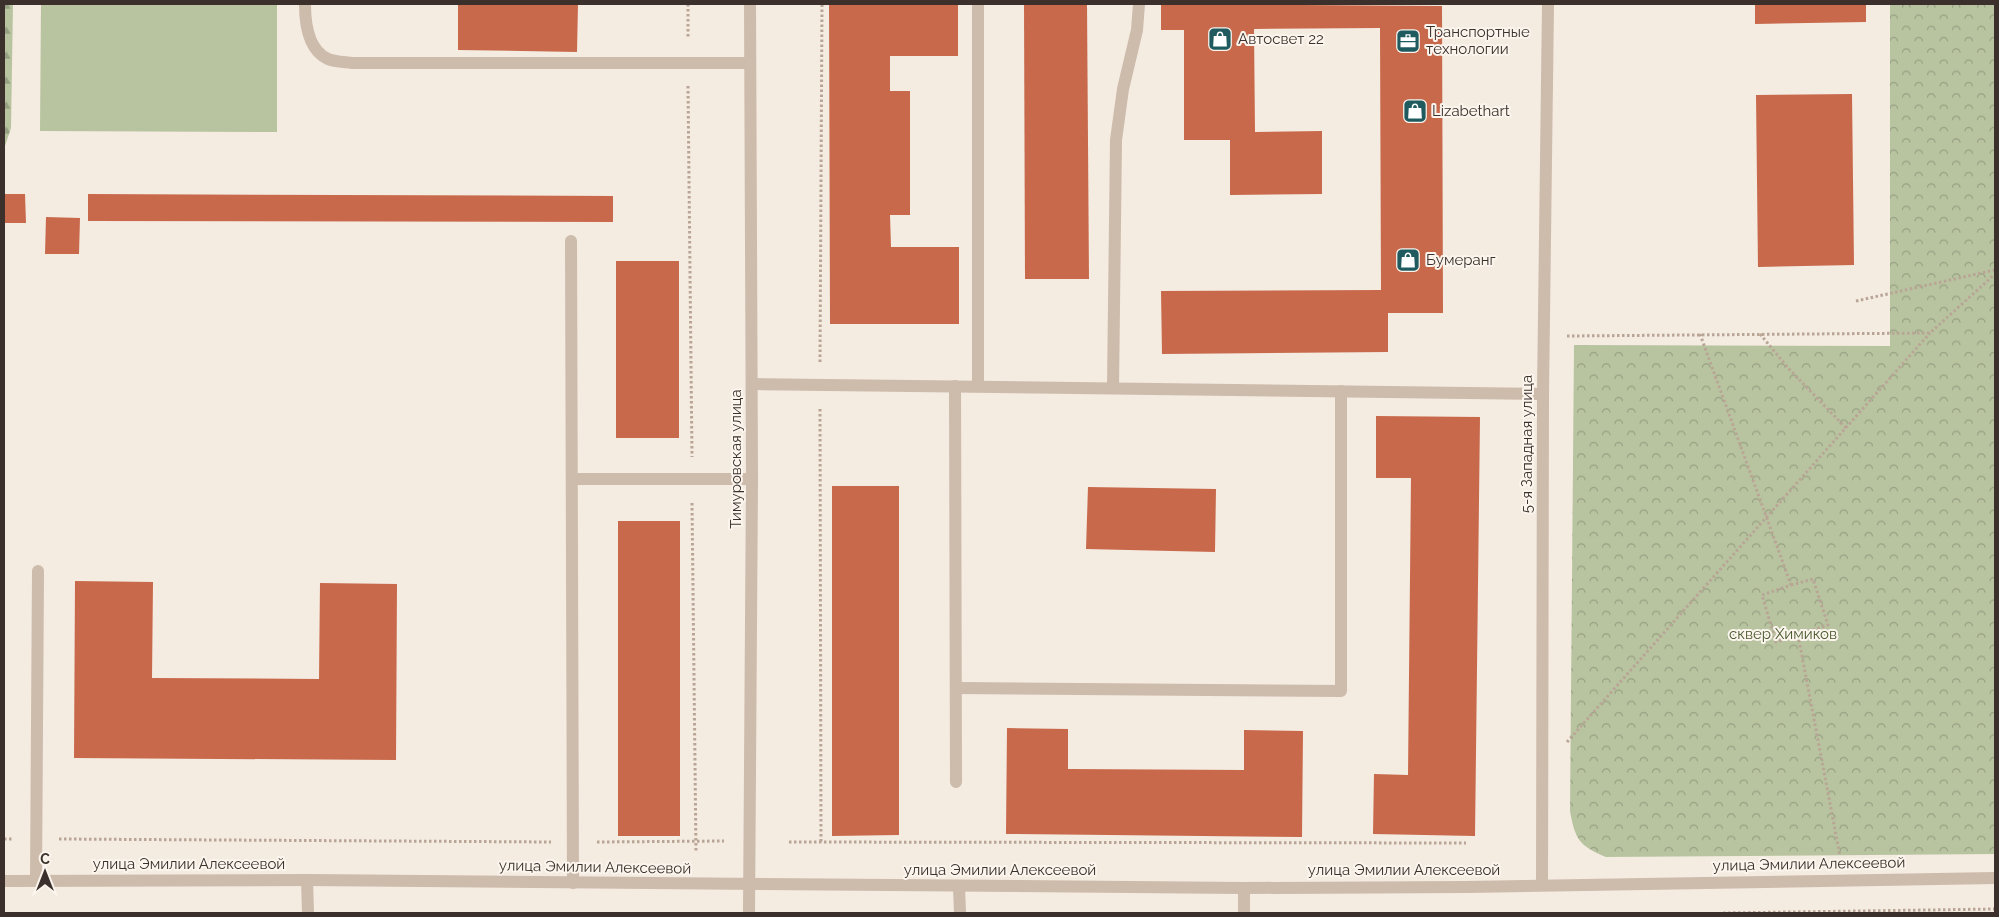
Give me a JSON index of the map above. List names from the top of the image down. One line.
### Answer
{"streets":{"street":["5-я Западная улица","Тимуровская улица","улица Эмилии Алексеевой"]},"crossings":[["5-я Западная улица","улица Эмилии Алексеевой"],["Тимуровская улица","улица Эмилии Алексеевой"]],"parks":["сквер Химиков"],"places":{"shop":["Автосвет 22","Lizabethart","Бумеранг"],"office":["Транспортные технологии"]},"north":"top"}
